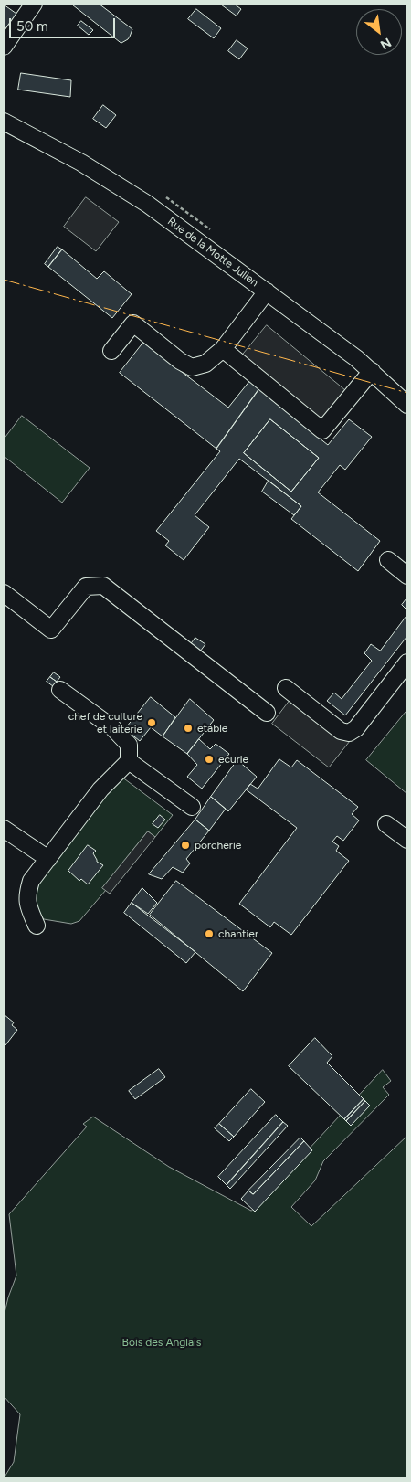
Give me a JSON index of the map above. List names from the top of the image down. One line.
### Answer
{"streets":{"street":["Rue de la Motte Julien"]},"parks":["Bois des Anglais"],"places":["chef de culture et laiterie","etable","ecurie","porcherie","chantier"],"scale_bar":"50 m","north":"bottom right"}
